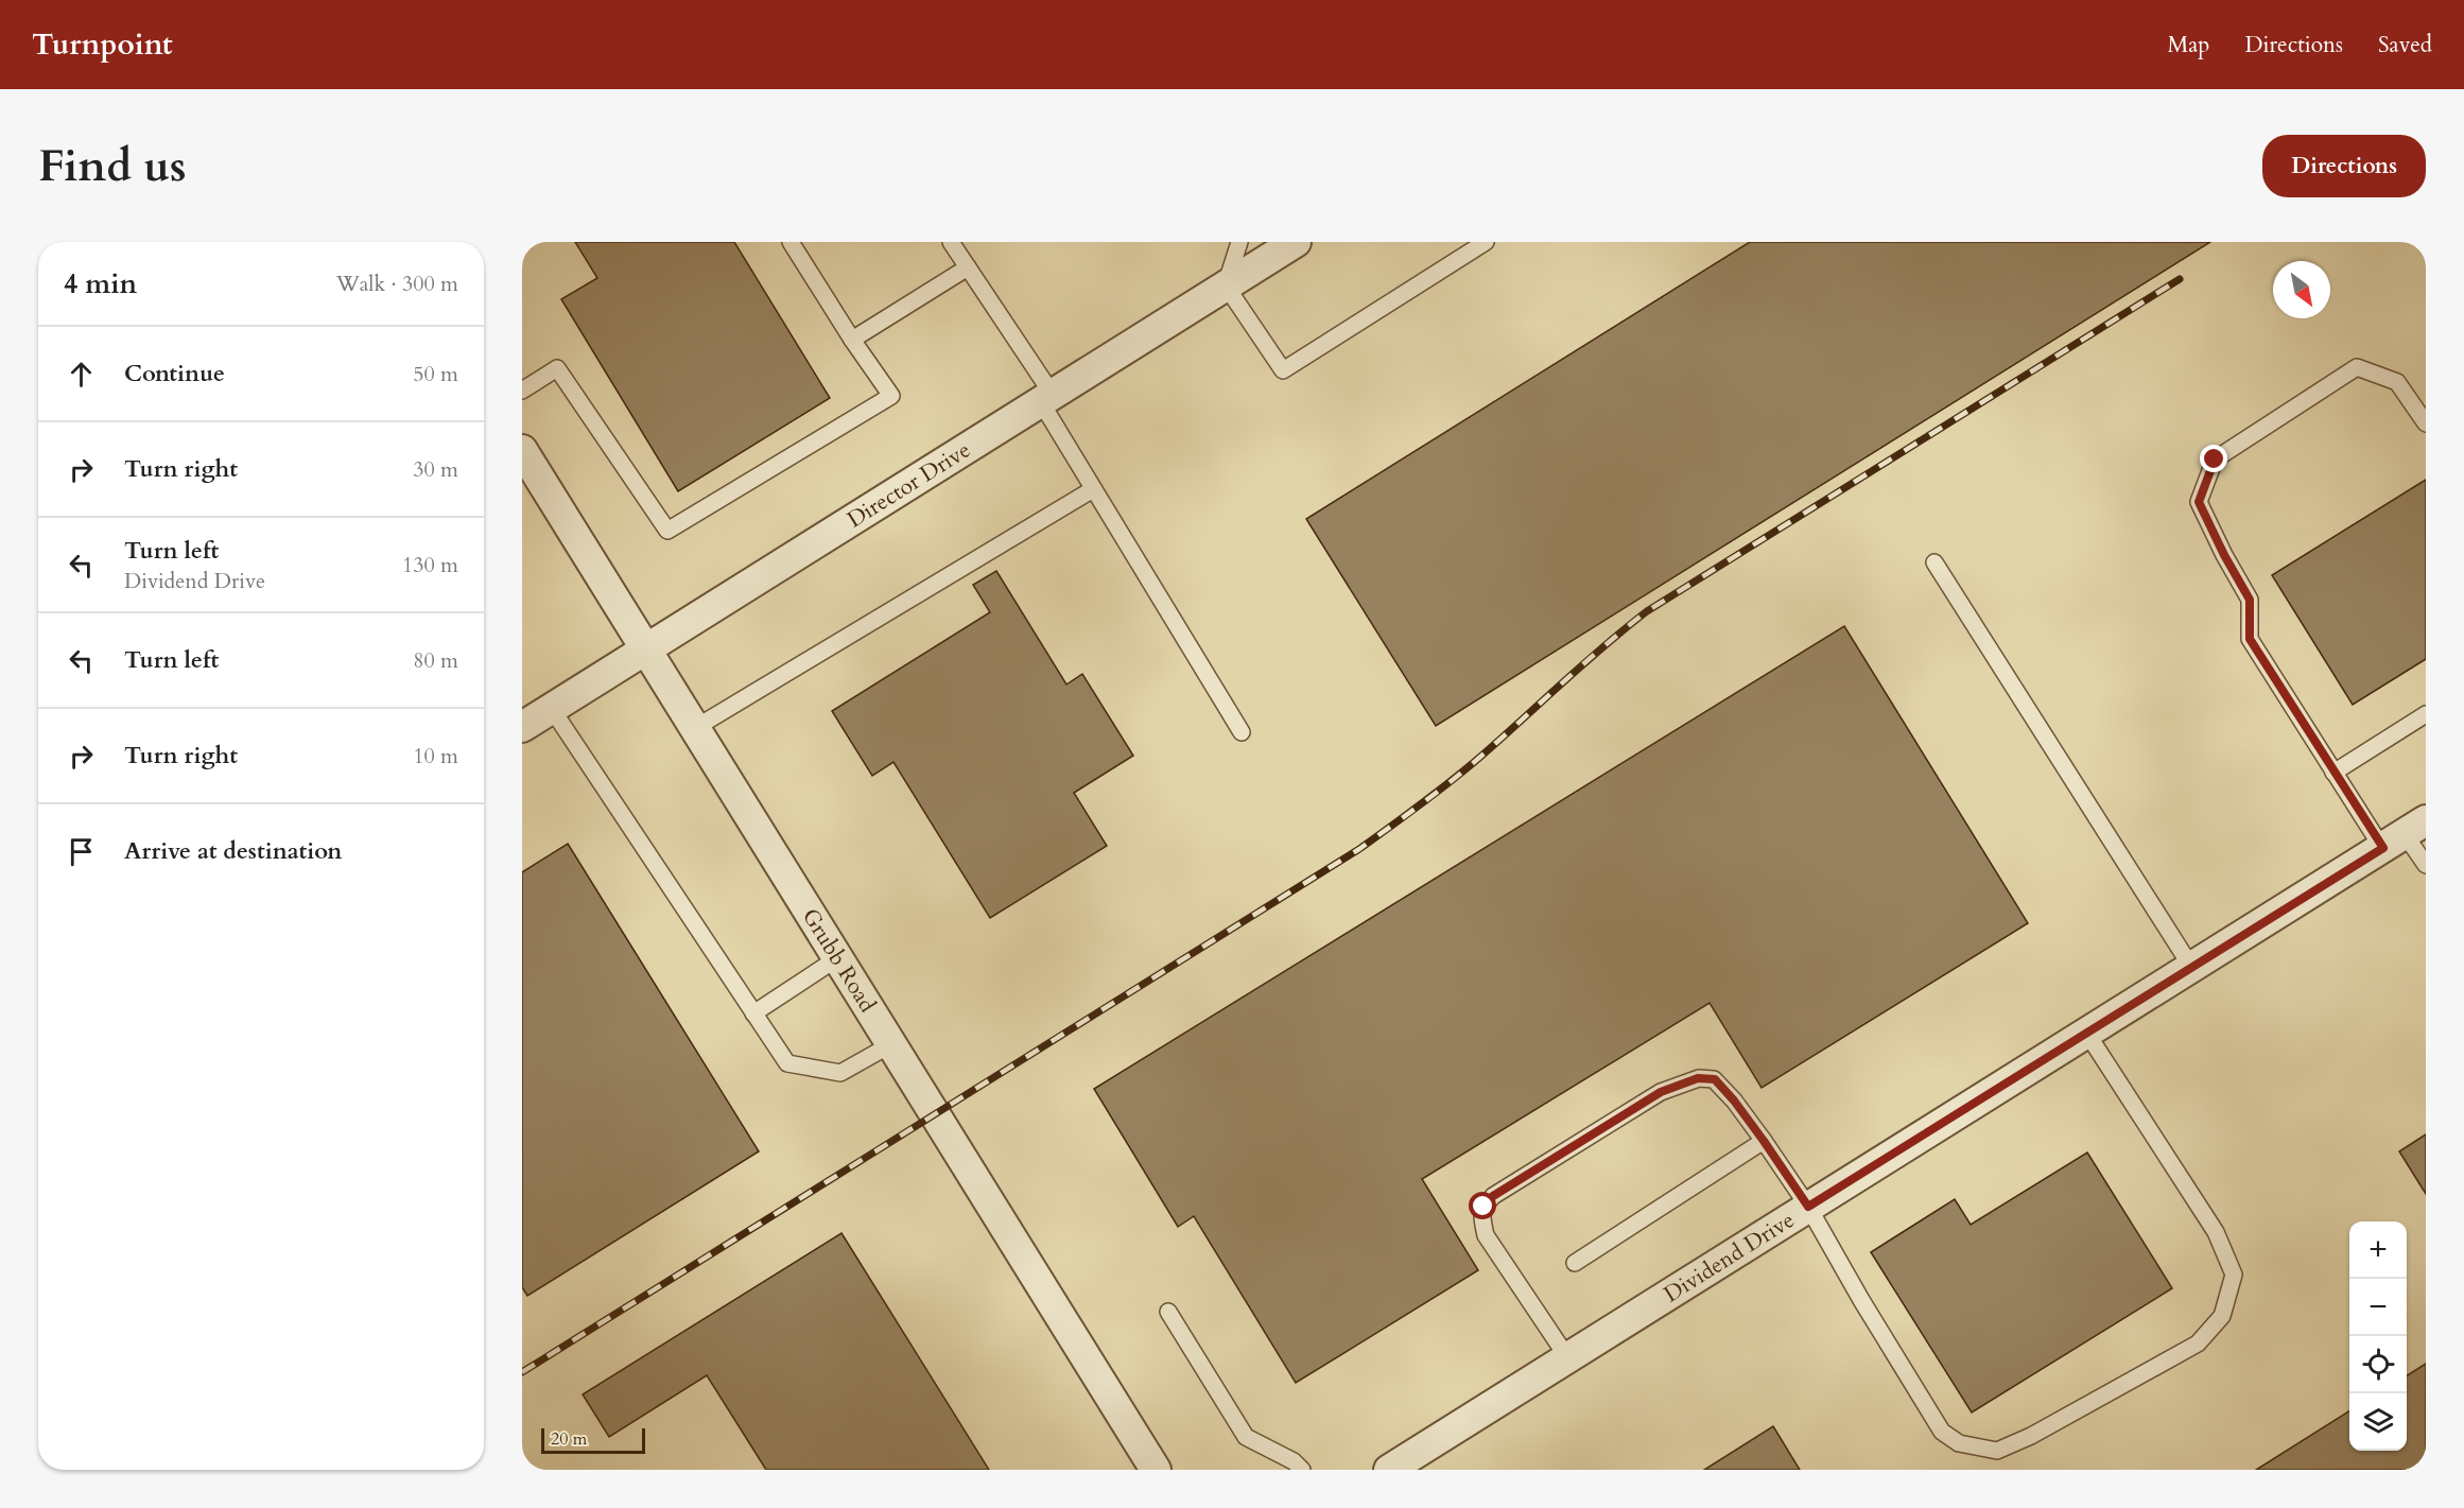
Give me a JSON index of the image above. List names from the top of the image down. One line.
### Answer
{"streets":{"street":["Director Drive","Grubb Road","Dividend Drive"]},"crossings":[["Director Drive","Grubb Road"]],"scale_bar":"20 m","north":"bottom right","page":{"header":"Turnpoint","nav":["Map","Directions","Saved"],"buttons":"Directions","title":"Find us","heading":["4 min","Walk · 300 m"],"list":[["Continue","50 m"],["Turn right","30 m"],["Turn left","Dividend Drive","130 m"],["Turn left","80 m"],["Turn right","10 m"],"Arrive at destination"],"map_buttons":["+","−"],"scale":"20 m"}}
